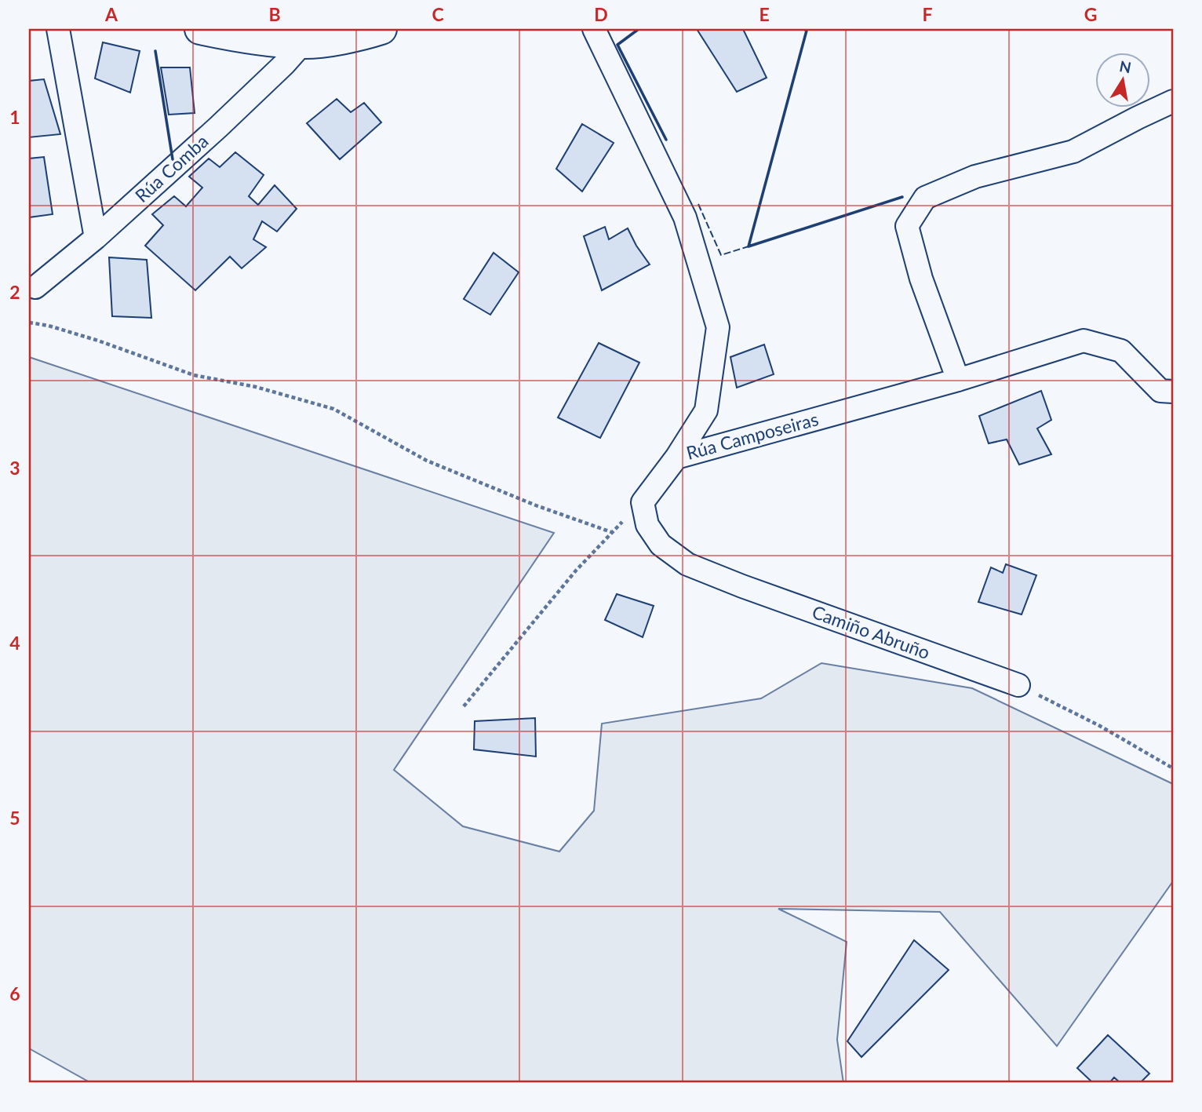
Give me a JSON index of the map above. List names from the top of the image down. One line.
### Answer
{"streets":{"street":["Rúa Comba","Rúa Camposeiras","Camiño Abruño"]},"north":"top","grid":{"columns":["A","B","C","D","E","F","G"],"rows":["1","2","3","4","5","6"]}}
